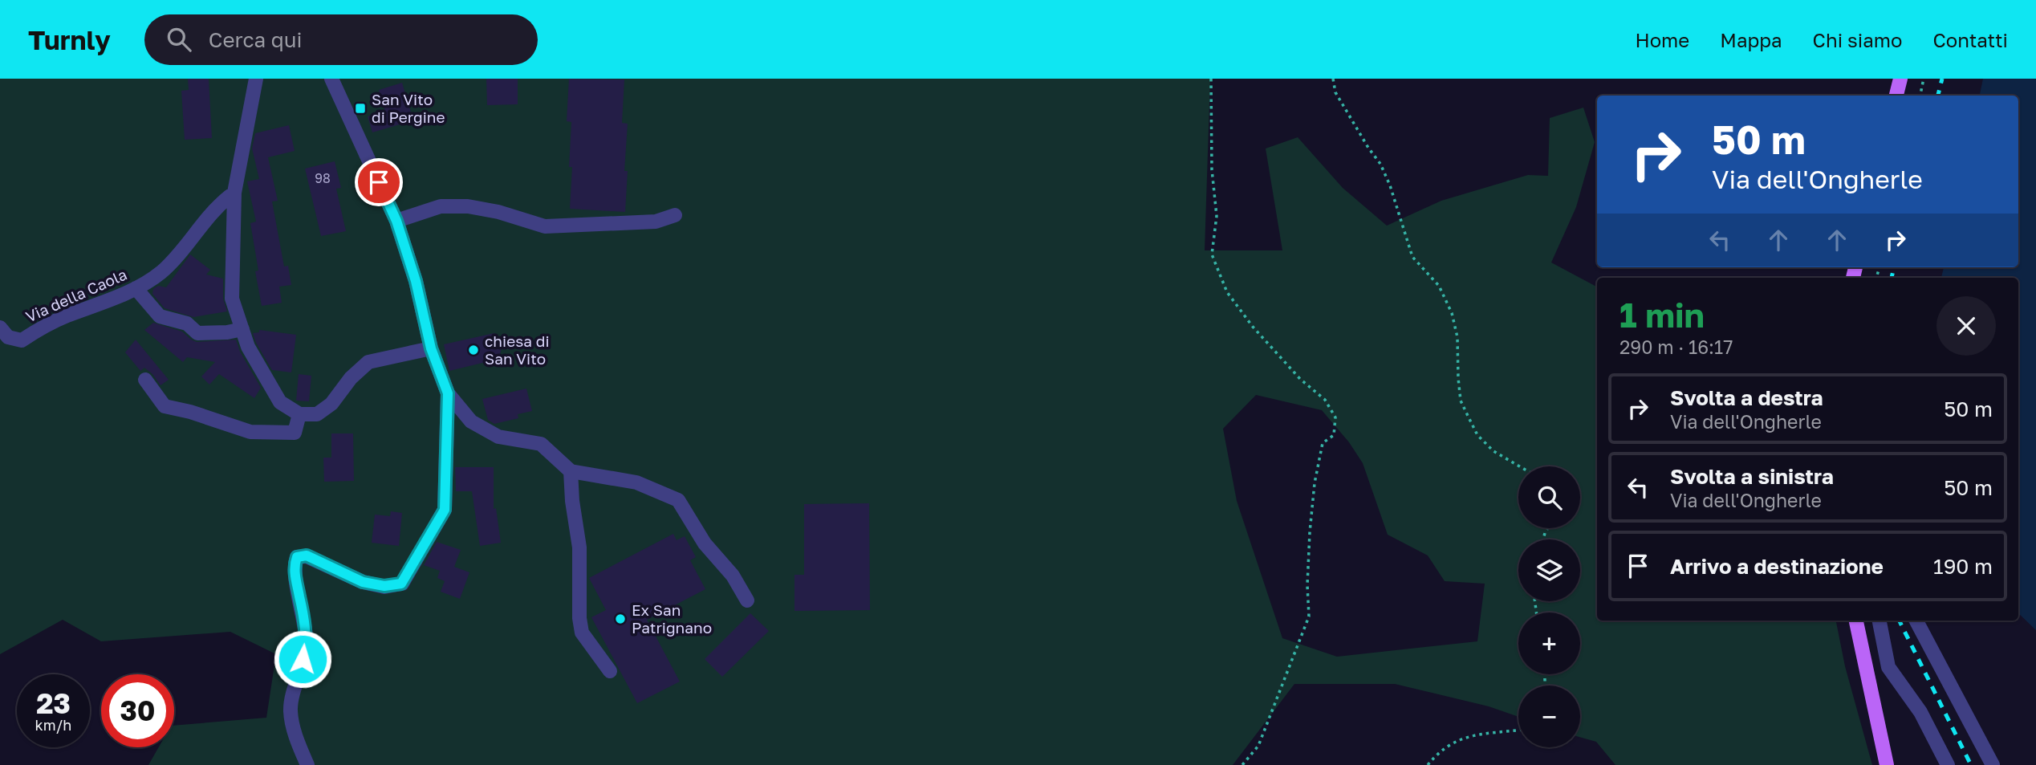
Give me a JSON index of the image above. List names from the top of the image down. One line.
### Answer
{"streets":{"street":["Via della Caola"]},"places":{"transit":["San Vito di Pergine"],"other":["chiesa di San Vito","Ex San Patrignano"]},"house_numbers":["98"],"page":{"header":"Turnly","search":"Cerca qui","nav":["Home","Mappa","Chi siamo","Contatti"],"turn":["50 m","Via dell'Ongherle"],"heading":["1 min","290 m · 16:17"],"list":[{"name":"Svolta a destra","note":"Via dell'Ongherle","value":"50 m"},{"name":"Svolta a sinistra","note":"Via dell'Ongherle","value":"50 m"},{"name":"Arrivo a destinazione","value":"190 m"}],"map_buttons":["+","−"],"speed":"23 km/h","limit":"30"}}
